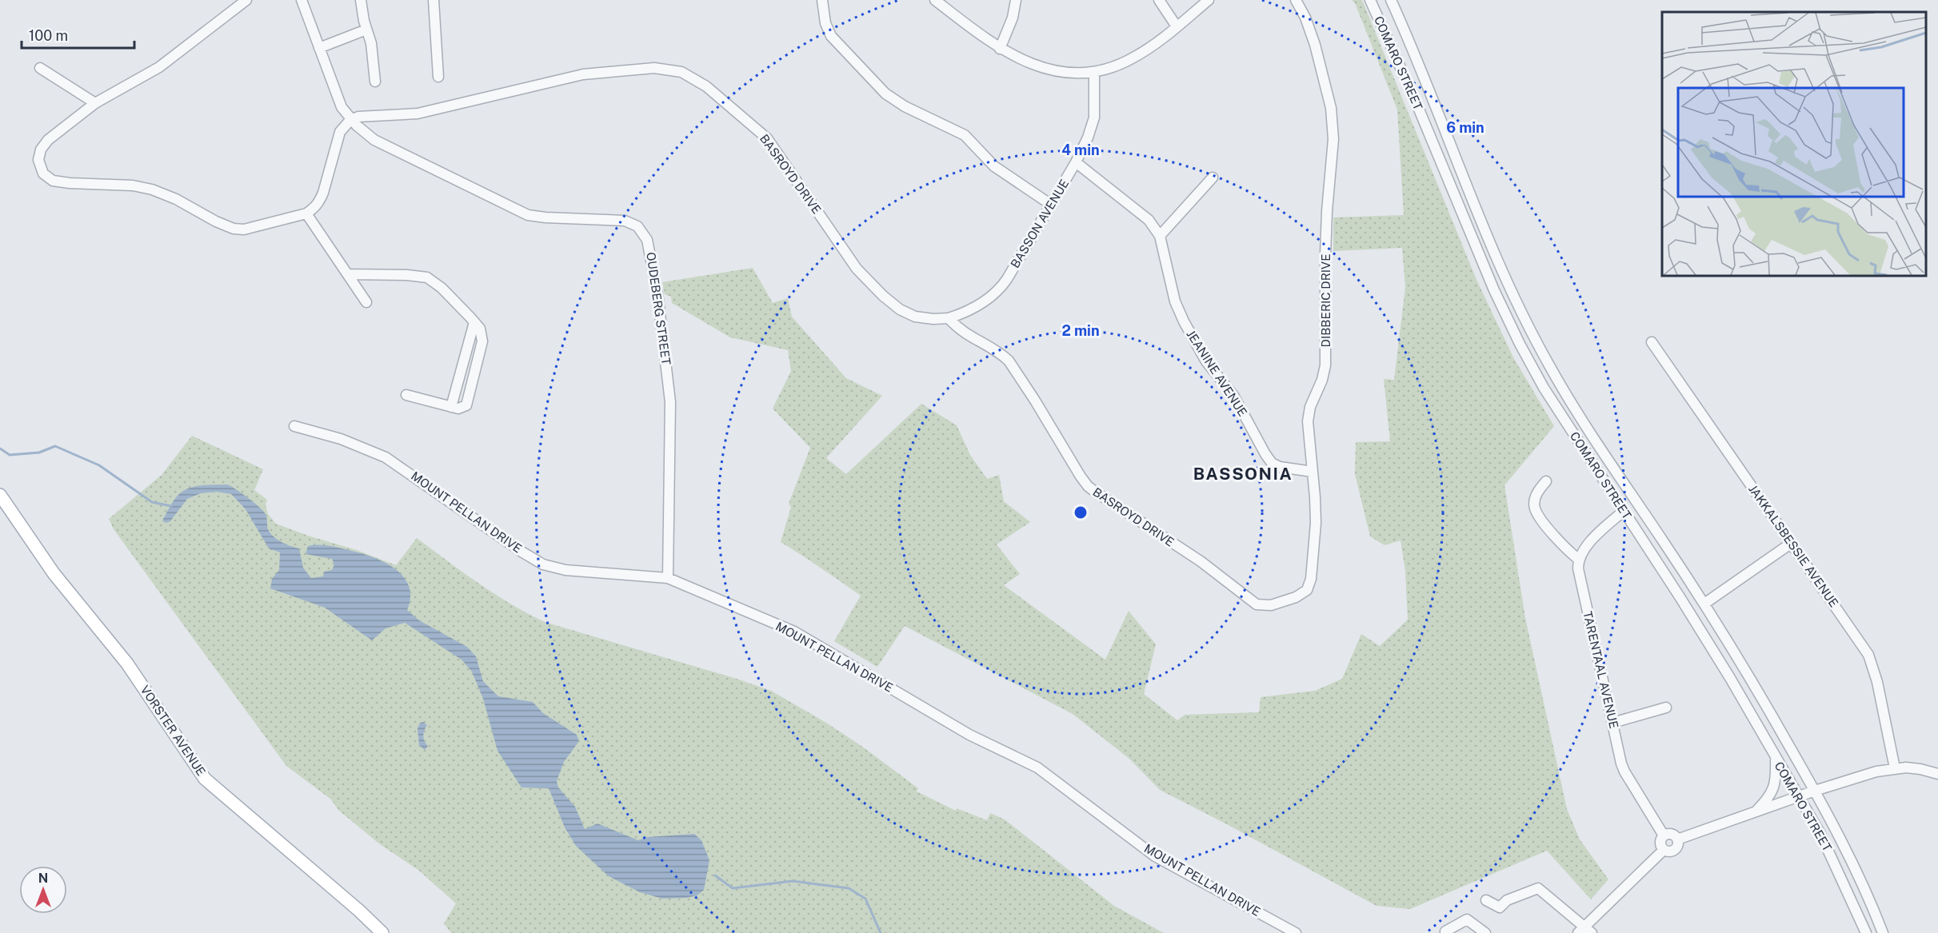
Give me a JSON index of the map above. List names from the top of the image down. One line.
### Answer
{"streets":{"main road":["VORSTER AVENUE"],"street":["COMARO STREET","BASROYD DRIVE","BASSON AVENUE","DIBBERIC DRIVE","OUDEBERG STREET","JEANINE AVENUE","MOUNT PELLAN DRIVE","JAKKALSBESSIE AVENUE","TARENTAAL AVENUE"]},"crossings":[["BASROYD DRIVE","BASSON AVENUE"],["BASROYD DRIVE","DIBBERIC DRIVE"],["BASROYD DRIVE","OUDEBERG STREET"],["BASSON AVENUE","JEANINE AVENUE"],["DIBBERIC DRIVE","JEANINE AVENUE"],["OUDEBERG STREET","MOUNT PELLAN DRIVE"]],"districts":["BASSONIA"],"scale_bar":"100 m","north":"top","rings":["6 min","4 min","2 min"]}
